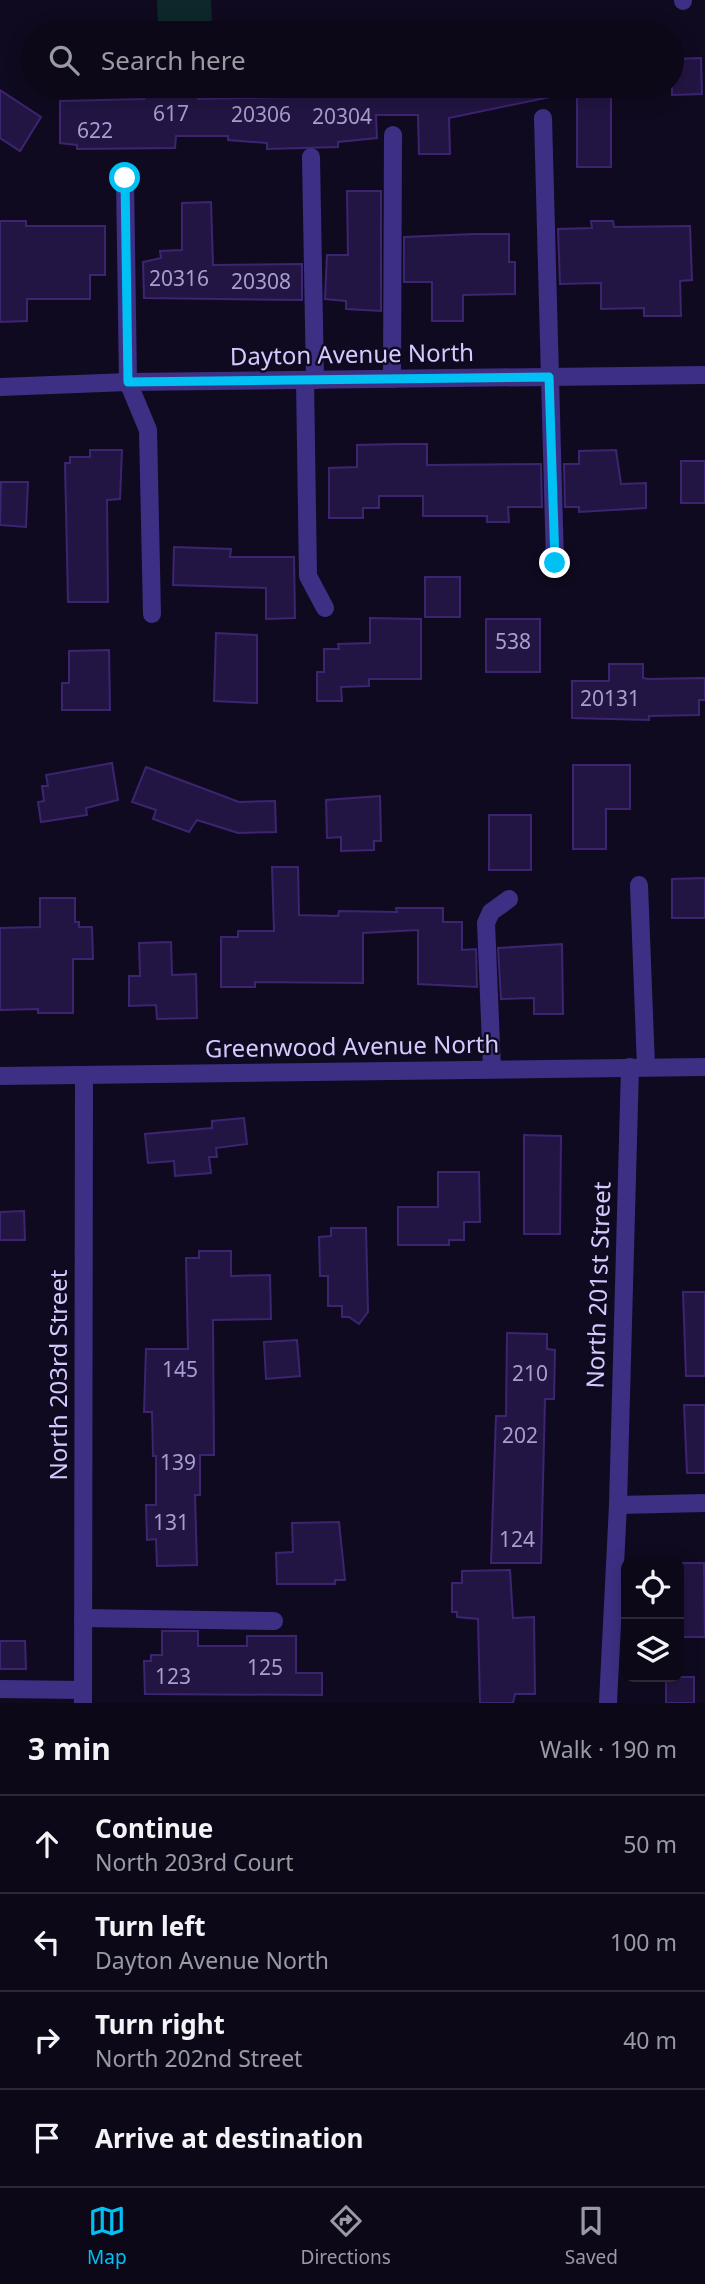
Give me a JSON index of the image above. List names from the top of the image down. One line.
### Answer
{"streets":{"street":["Dayton Avenue North","Greenwood Avenue North","North 201st Street","North 203rd Street"]},"crossings":[["Greenwood Avenue North","North 201st Street"],["Greenwood Avenue North","North 203rd Street"]],"house_numbers":["617","20306","20304","622","20316","20308","538","20131","145","210","202","139","131","124","125","123"],"page":{"search":"Search here","heading":["3 min","Walk · 190 m"],"list":[["Continue","North 203rd Court","50 m"],["Turn left","Dayton Avenue North","100 m"],["Turn right","North 202nd Street","40 m"],"Arrive at destination"],"nav":["Map","Directions","Saved"]}}
